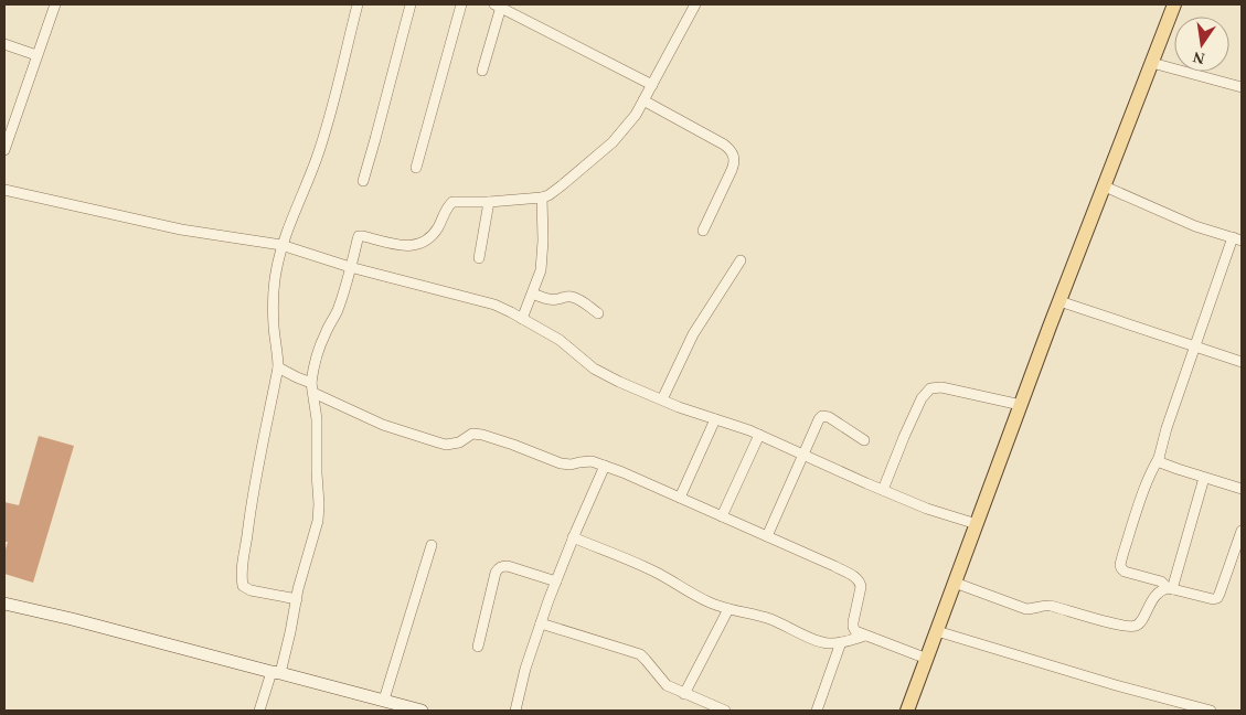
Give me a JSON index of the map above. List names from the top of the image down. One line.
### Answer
{"north":"bottom"}
